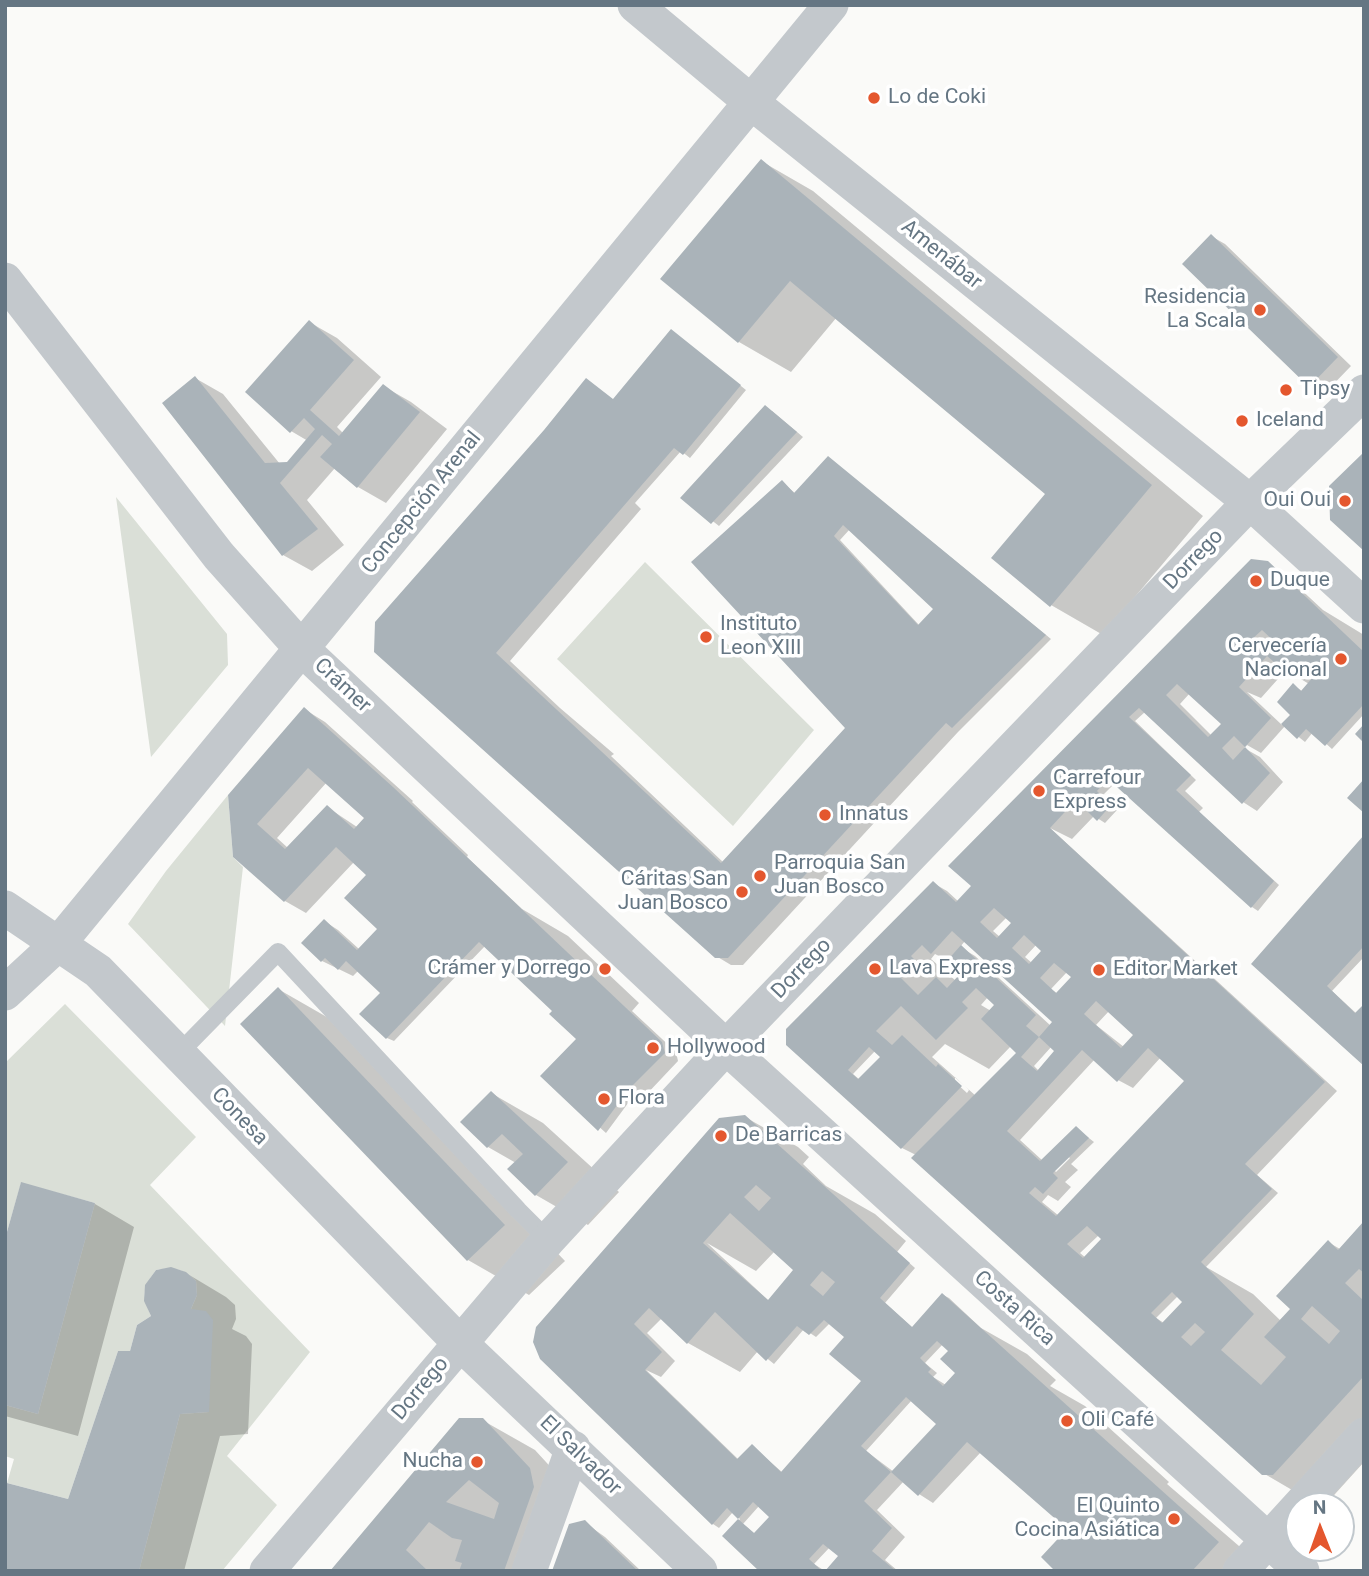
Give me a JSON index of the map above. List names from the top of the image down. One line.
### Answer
{"streets":{"street":["Amenábar","Concepción Arenal","Dorrego","Crámer","Conesa","Costa Rica","El Salvador"]},"crossings":[["Amenábar","Concepción Arenal"],["Amenábar","Dorrego"],["Concepción Arenal","Crámer"],["Concepción Arenal","Conesa"],["Dorrego","Crámer"],["Dorrego","Conesa"],["Dorrego","Costa Rica"],["Dorrego","El Salvador"],["Crámer","Costa Rica"],["Conesa","El Salvador"]],"places":["Lo de Coki","Residencia La Scala","Tipsy","Iceland","Oui Oui","Duque","Instituto Leon XIII","Cervecería Nacional","Carrefour Express","Innatus","Parroquia San Juan Bosco","Cáritas San Juan Bosco","Crámer y Dorrego","Lava Express","Editor Market","Hollywood","Flora","De Barricas","Oli Café","Nucha","El Quinto Cocina Asiática"],"north":"top"}
